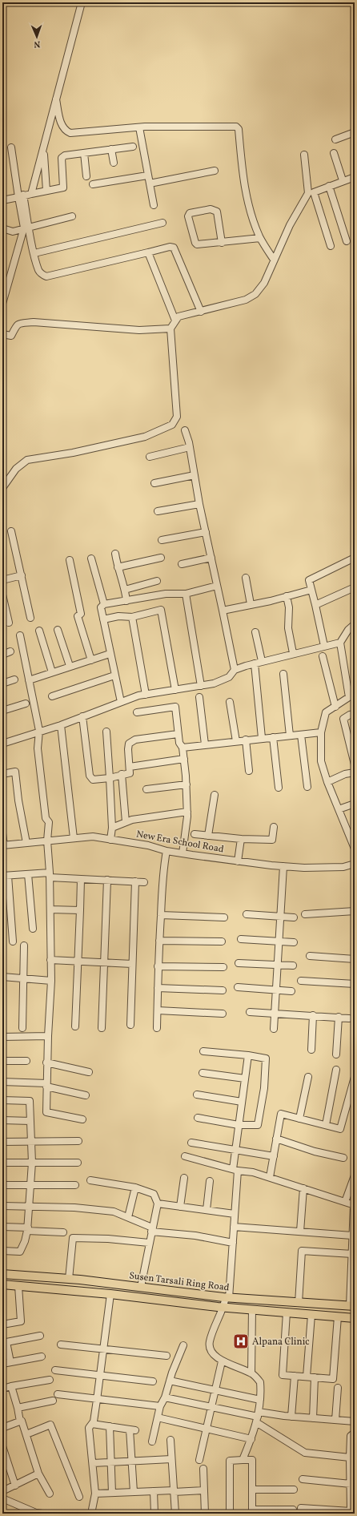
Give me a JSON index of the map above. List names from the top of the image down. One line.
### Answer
{"streets":{"main road":["Susen Tarsali Ring Road"],"street":["New Era School Road"]},"places":{"hospital":["Alpana Clinic"]},"north":"bottom"}
